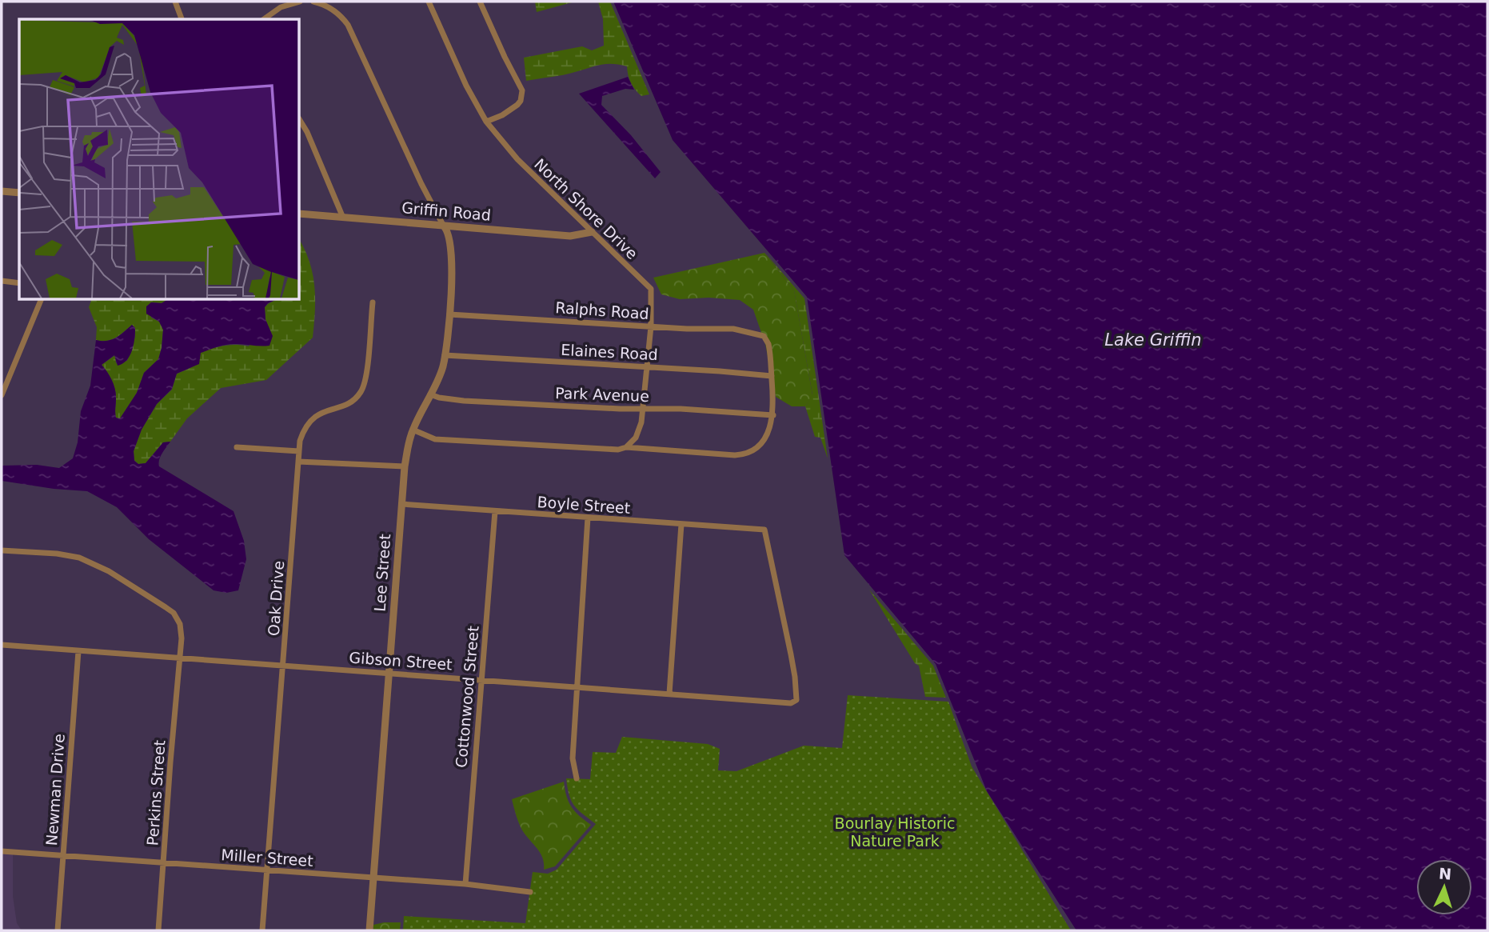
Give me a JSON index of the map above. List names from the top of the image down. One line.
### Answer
{"streets":{"street":["North Shore Drive","Griffin Road","Ralphs Road","Elaines Road","Park Avenue","Boyle Street","Lee Street","Oak Drive","Gibson Street","Cottonwood Street","Newman Drive","Perkins Street","Miller Street"]},"crossings":[["North Shore Drive","Griffin Road"],["North Shore Drive","Ralphs Road"],["North Shore Drive","Elaines Road"],["North Shore Drive","Park Avenue"],["Griffin Road","Lee Street"],["Ralphs Road","Elaines Road"],["Ralphs Road","Lee Street"],["Elaines Road","Lee Street"],["Park Avenue","Lee Street"],["Boyle Street","Lee Street"],["Boyle Street","Gibson Street"],["Boyle Street","Cottonwood Street"],["Lee Street","Gibson Street"],["Lee Street","Miller Street"],["Oak Drive","Gibson Street"],["Oak Drive","Miller Street"],["Gibson Street","Cottonwood Street"],["Gibson Street","Newman Drive"],["Gibson Street","Perkins Street"],["Cottonwood Street","Miller Street"],["Newman Drive","Miller Street"],["Perkins Street","Miller Street"]],"water":["Lake Griffin"],"parks":["Bourlay Historic Nature Park"],"north":"top"}
